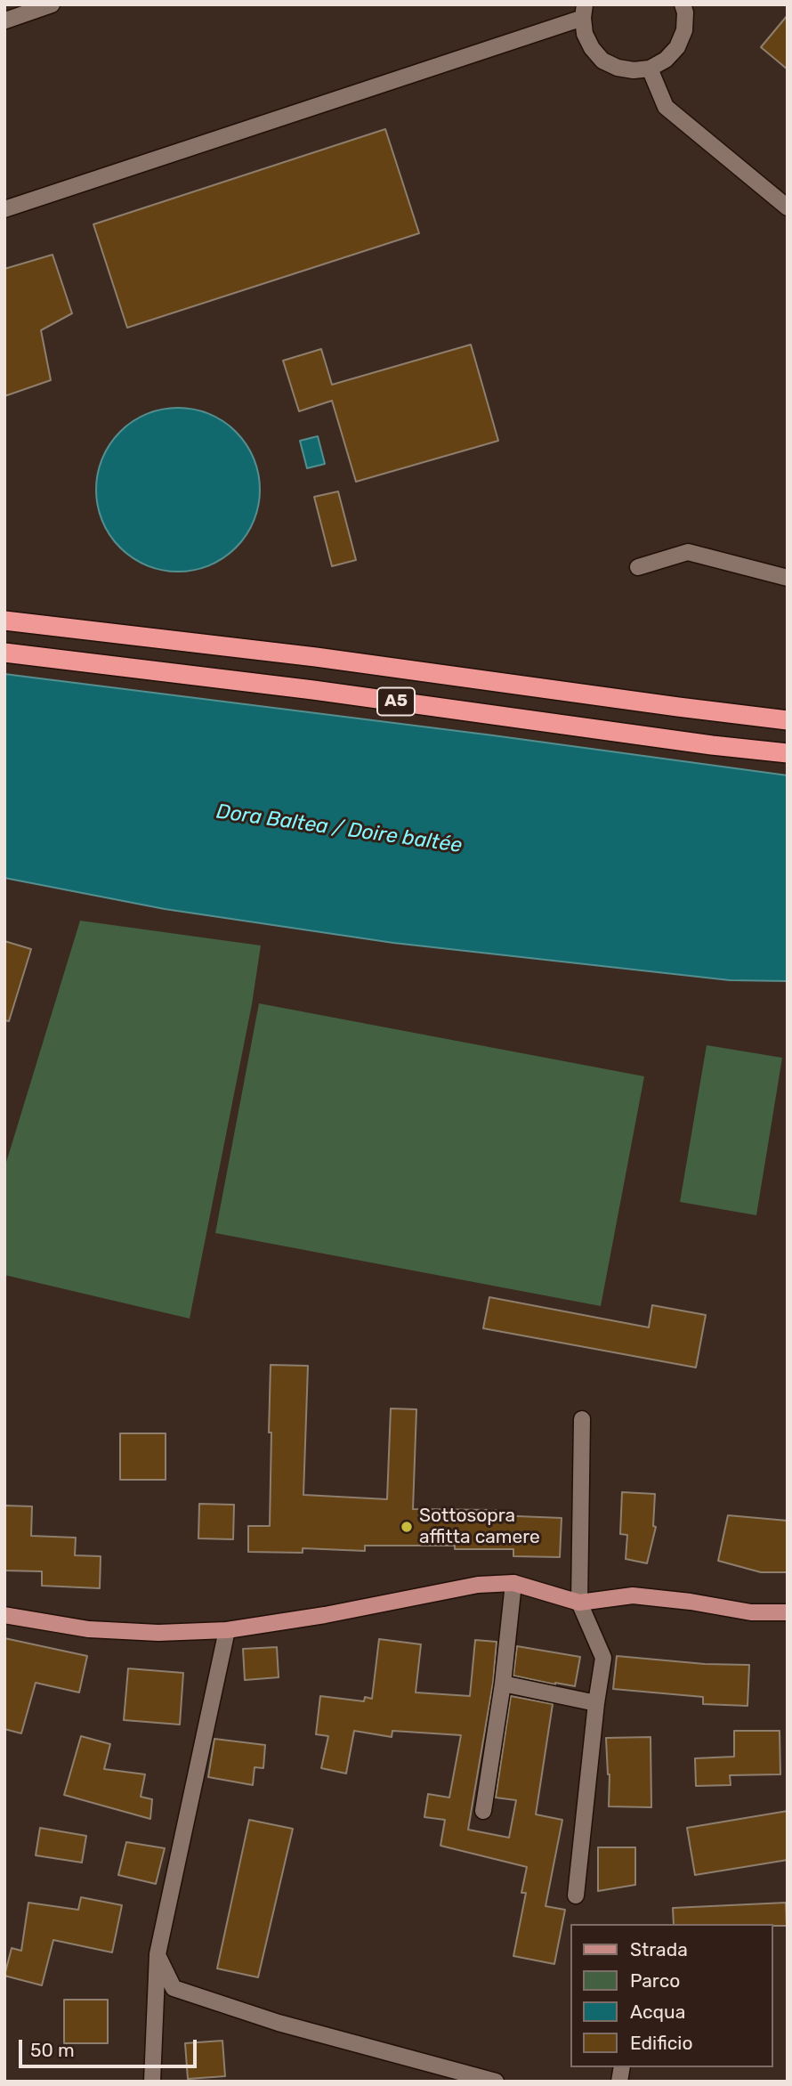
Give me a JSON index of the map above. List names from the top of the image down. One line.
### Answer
{"streets":{"highway":["A5"]},"water":["Dora Baltea / Doire baltée"],"places":["Sottosopra affitta camere"],"legend":["Strada","Parco","Acqua","Edificio"],"scale_bar":"50 m"}
